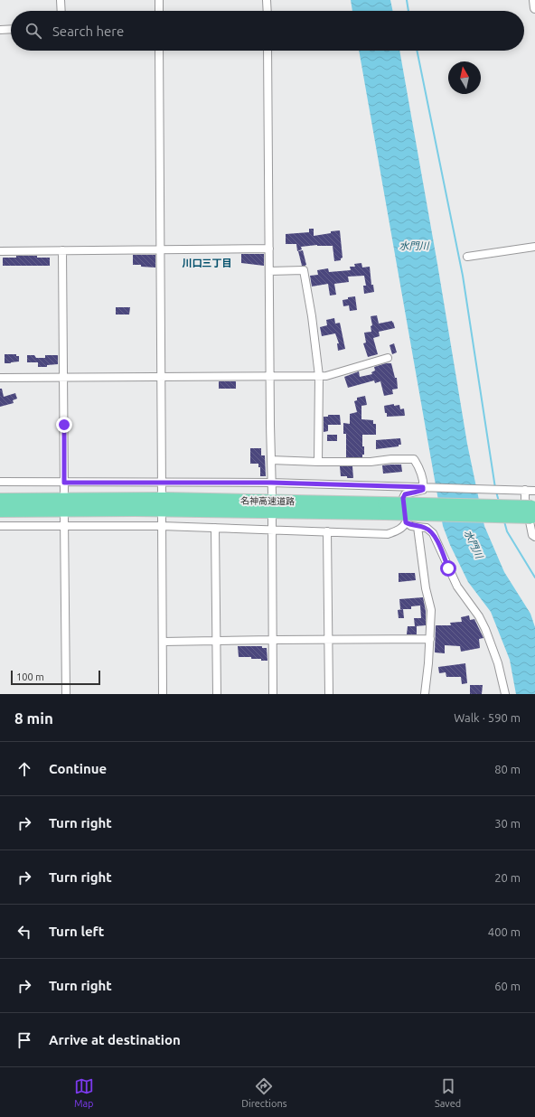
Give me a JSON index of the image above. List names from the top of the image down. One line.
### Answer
{"streets":{"highway":["名神高速道路"]},"districts":["川口三丁目"],"water":["水門川"],"scale_bar":"100 m","north":"top","page":{"search":"Search here","scale":"100 m","heading":["8 min","Walk · 590 m"],"list":[["Continue","80 m"],["Turn right","30 m"],["Turn right","20 m"],["Turn left","400 m"],["Turn right","60 m"],"Arrive at destination"],"nav":["Map","Directions","Saved"]}}
